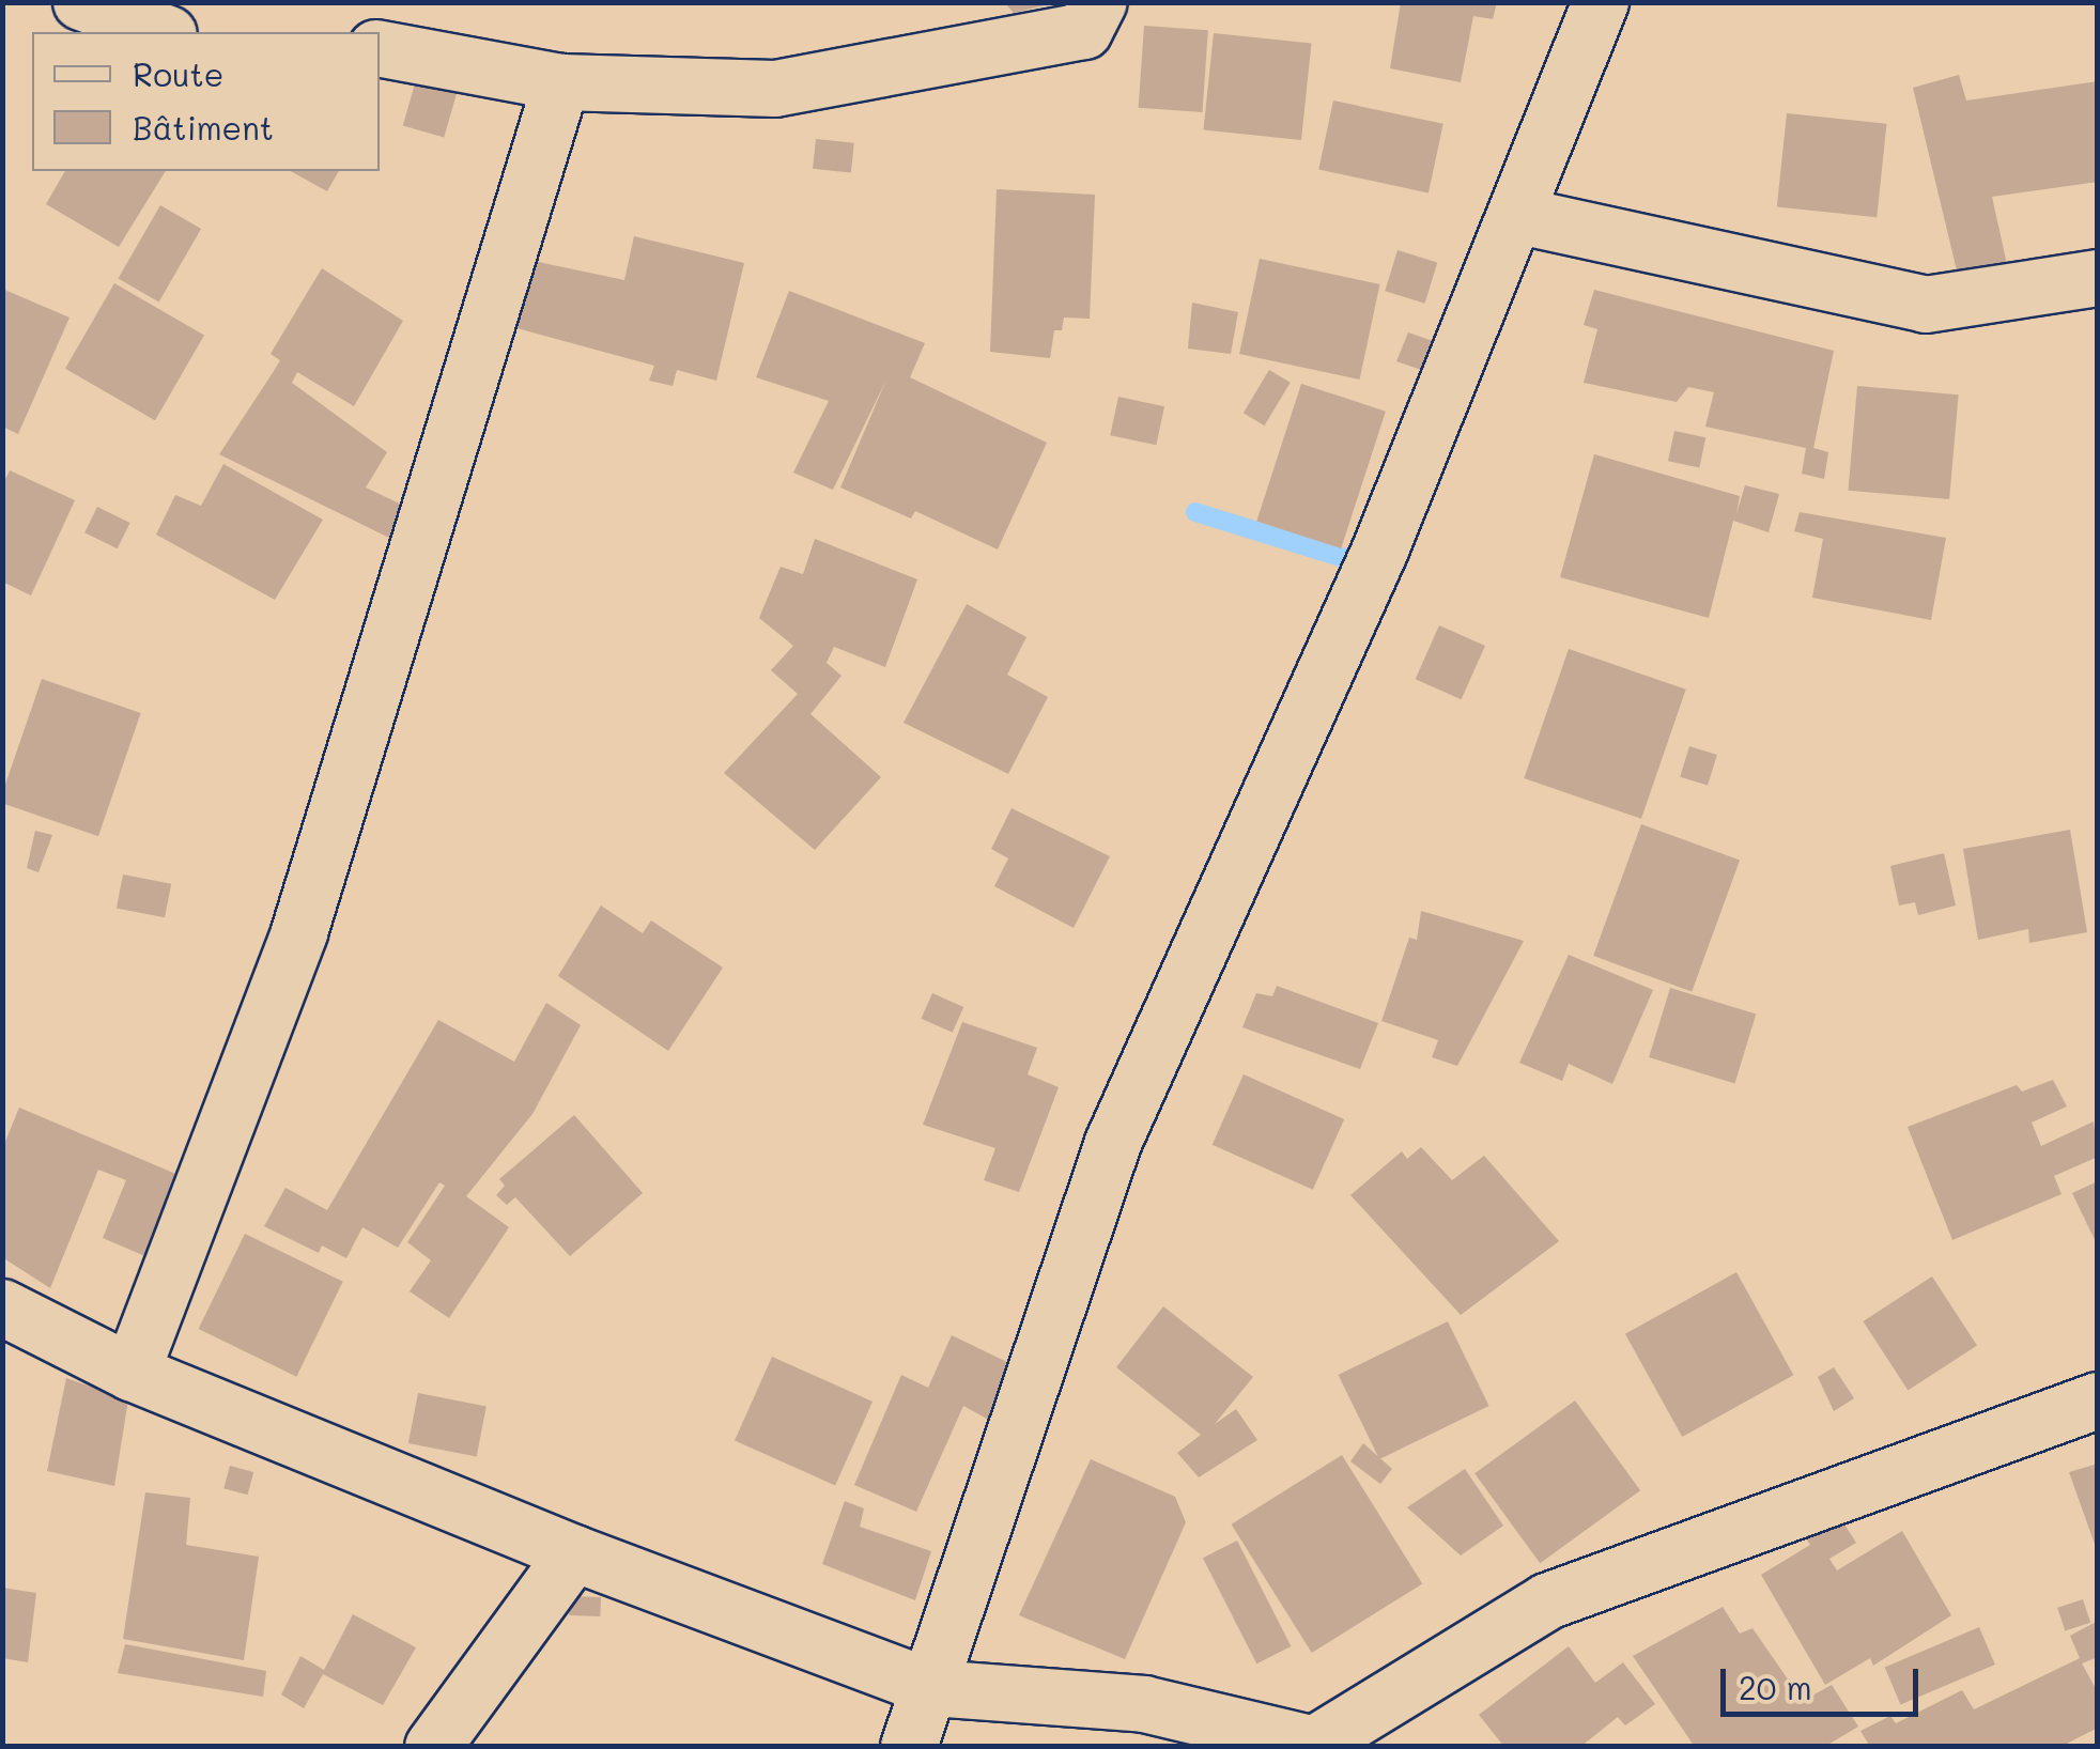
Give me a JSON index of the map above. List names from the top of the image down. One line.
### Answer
{"legend":["Route","Bâtiment"],"scale_bar":"20 m"}
